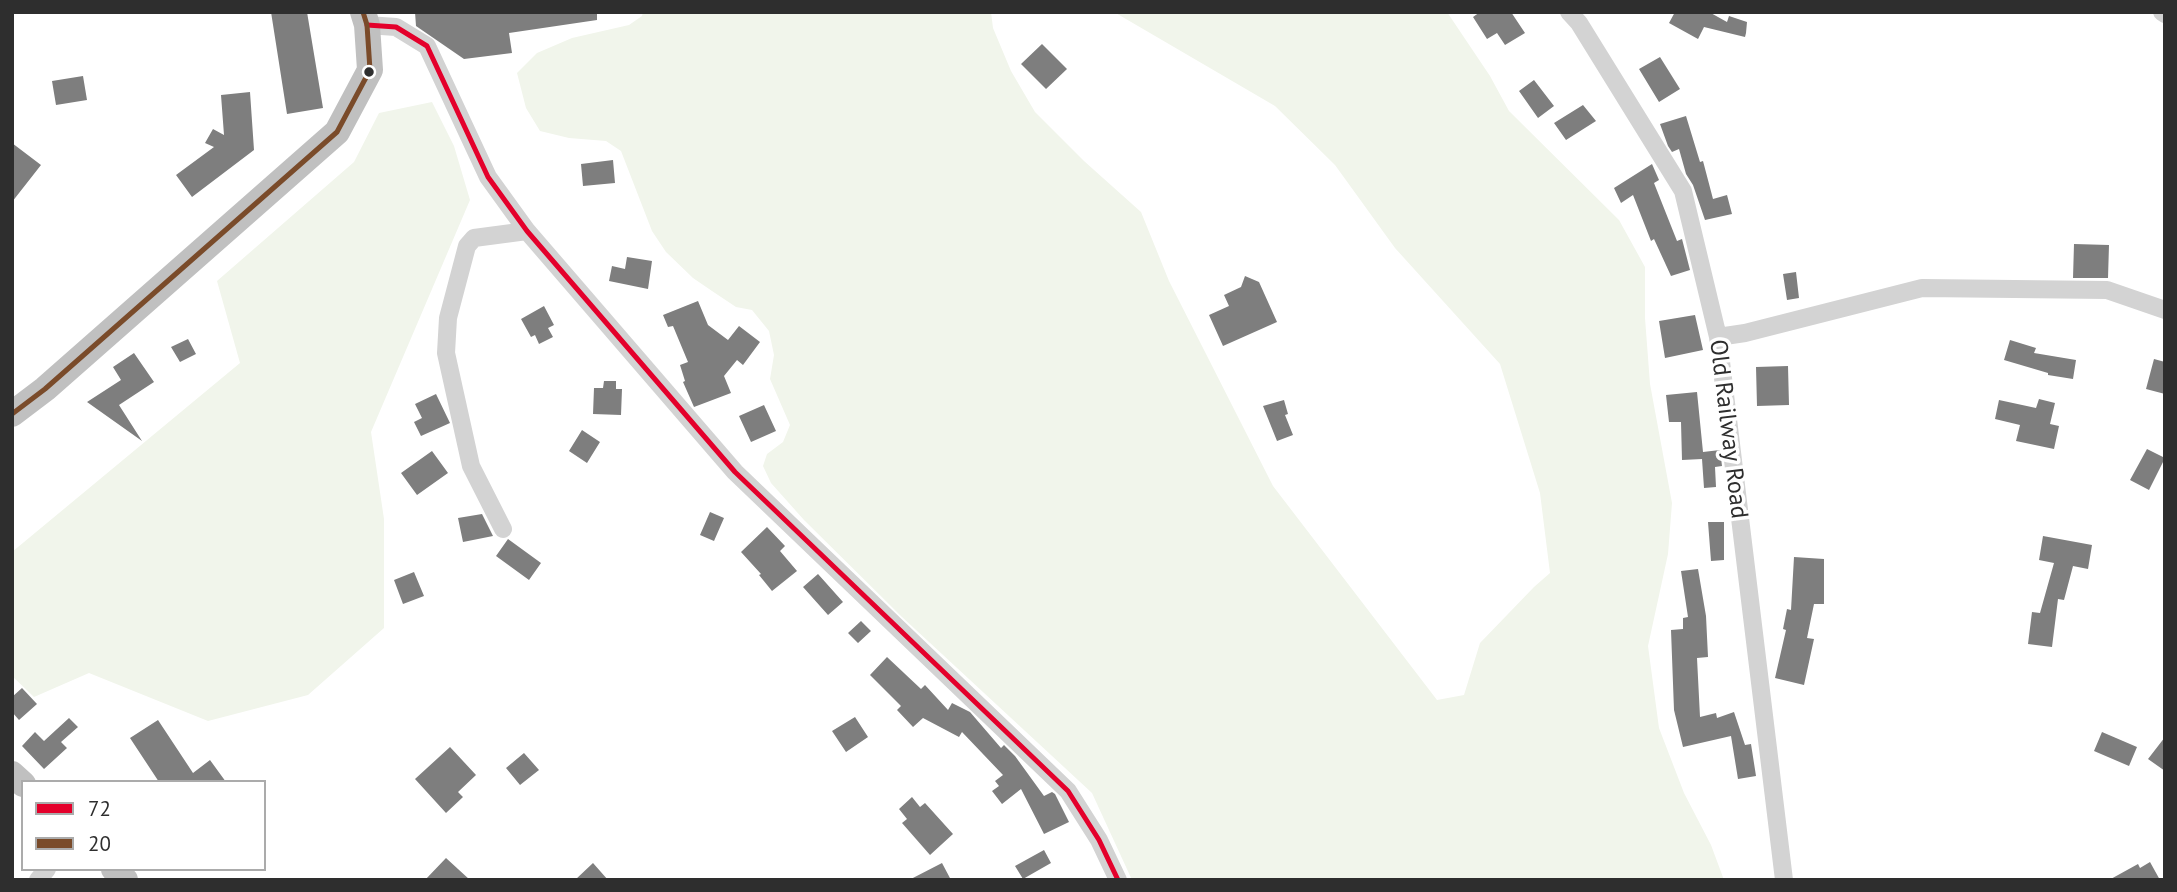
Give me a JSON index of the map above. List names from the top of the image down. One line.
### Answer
{"streets":{"street":["Old Railway Road"]},"lines":["transit line 20","transit line 72"],"legend":["72","20"]}
